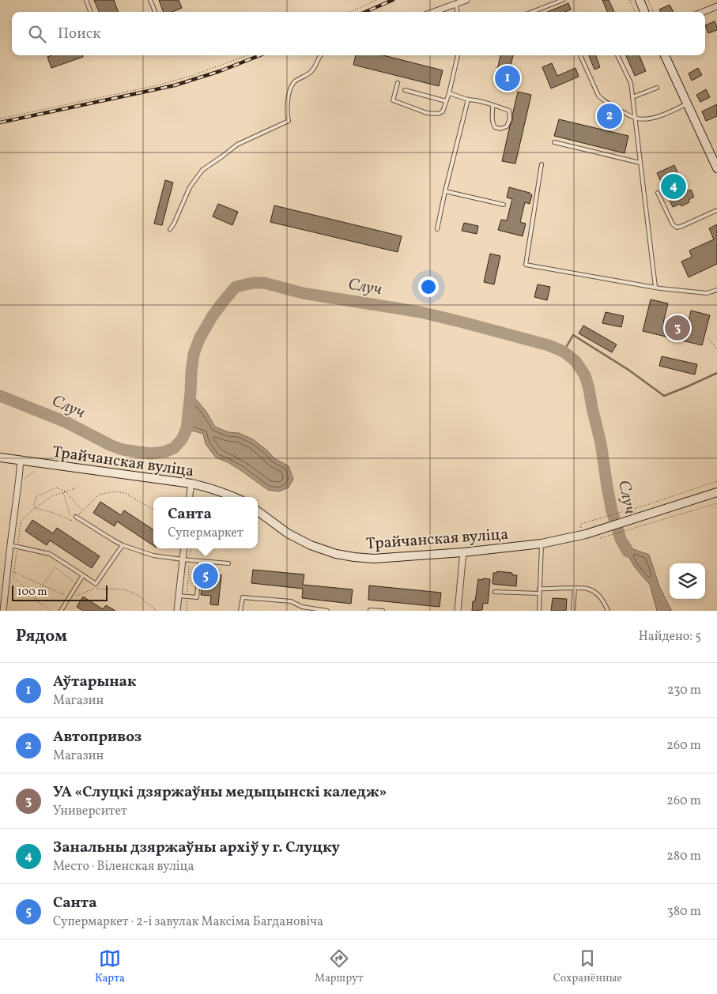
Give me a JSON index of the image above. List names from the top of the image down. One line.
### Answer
{"streets":{"street":["Трайчанская вуліца"]},"water":["Случ"],"scale_bar":"100 m","page":{"search":"Поиск","pins":["1","2","4","3","5"],"popup":["Санта","Супермаркет"],"scale":"100 m","heading":["Рядом","Найдено: 5"],"list":[{"mark":"1","name":"Аўтарынак","note":"Магазин","value":"230 m"},{"mark":"2","name":"Автопривоз","note":"Магазин","value":"260 m"},{"mark":"3","name":"УА «Слуцкі дзяржаўны медыцынскі каледж»","note":"Университет","value":"260 m"},{"mark":"4","name":"Занальны дзяржаўны архіў у г. Слуцку","note":"Место · Віленская вуліца","value":"280 m"},{"mark":"5","name":"Санта","note":"Супермаркет · 2-і завулак Максіма Багдановіча","value":"380 m"}],"nav":["Карта","Маршрут","Сохранённые"]}}
